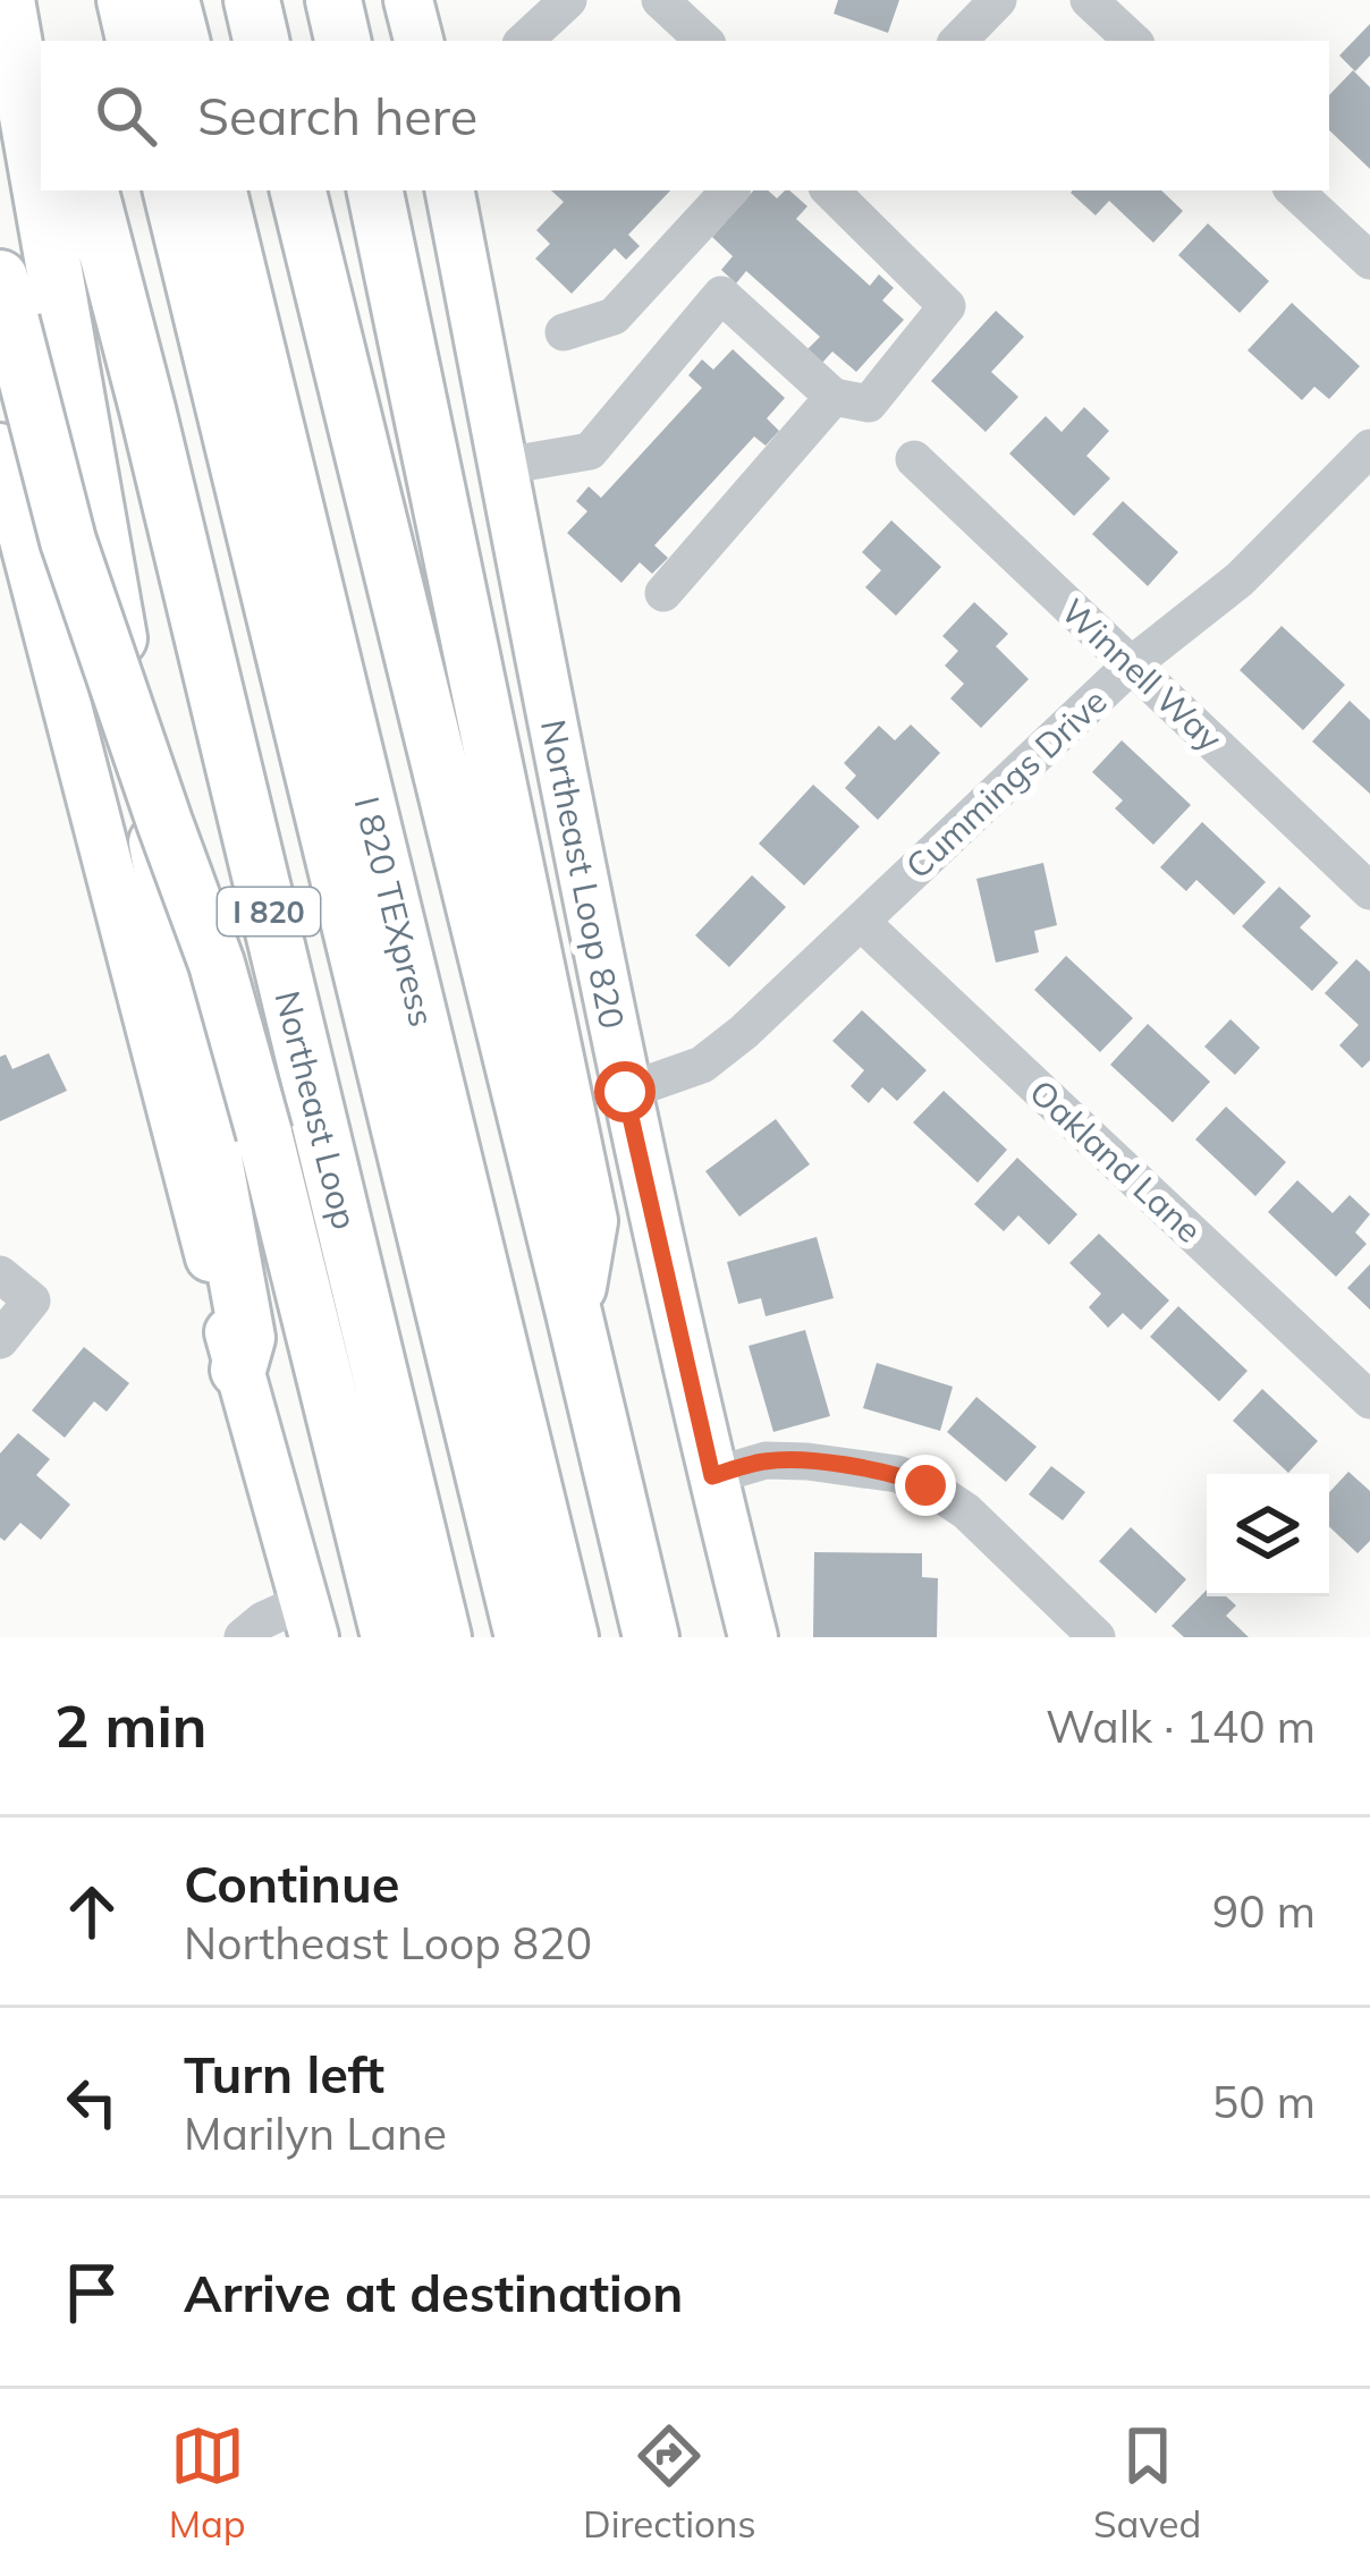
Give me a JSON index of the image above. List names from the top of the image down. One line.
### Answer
{"streets":{"highway":["I 820","I 820 TEXpress","Northeast Loop"],"main road":["Northeast Loop 820"],"street":["Winnell Way","Cummings Drive","Oakland Lane"]},"crossings":[["Winnell Way","Cummings Drive"],["Cummings Drive","Northeast Loop 820"],["Cummings Drive","Oakland Lane"]],"page":{"search":"Search here","heading":["2 min","Walk · 140 m"],"list":[["Continue","Northeast Loop 820","90 m"],["Turn left","Marilyn Lane","50 m"],"Arrive at destination"],"nav":["Map","Directions","Saved"]}}
